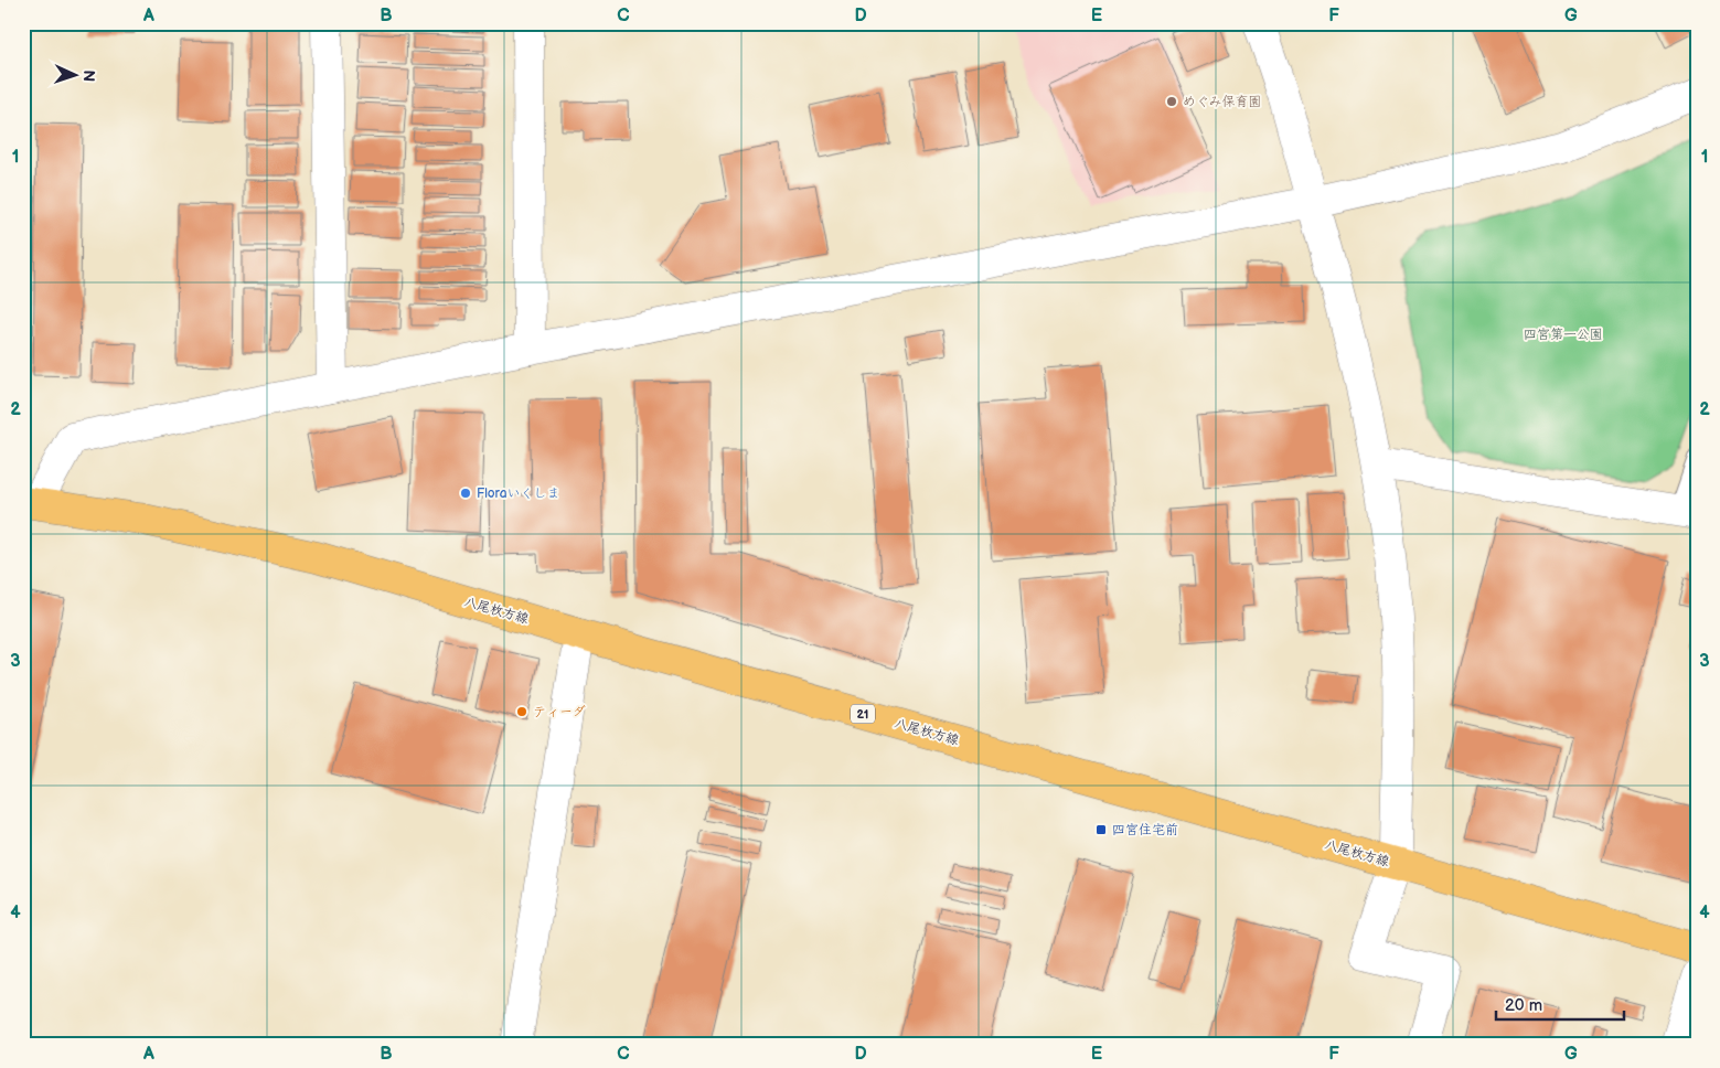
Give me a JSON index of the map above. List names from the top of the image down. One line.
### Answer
{"streets":{"main road":["八尾枚方線","21"]},"parks":["四宮第一公園"],"places":{"other":["めぐみ保育園","Floraいくしま","ティーダ"],"transit":["四宮住宅前"]},"scale_bar":"20 m","north":"right","grid":{"columns":["A","B","C","D","E","F","G"],"rows":["1","2","3","4"]}}
